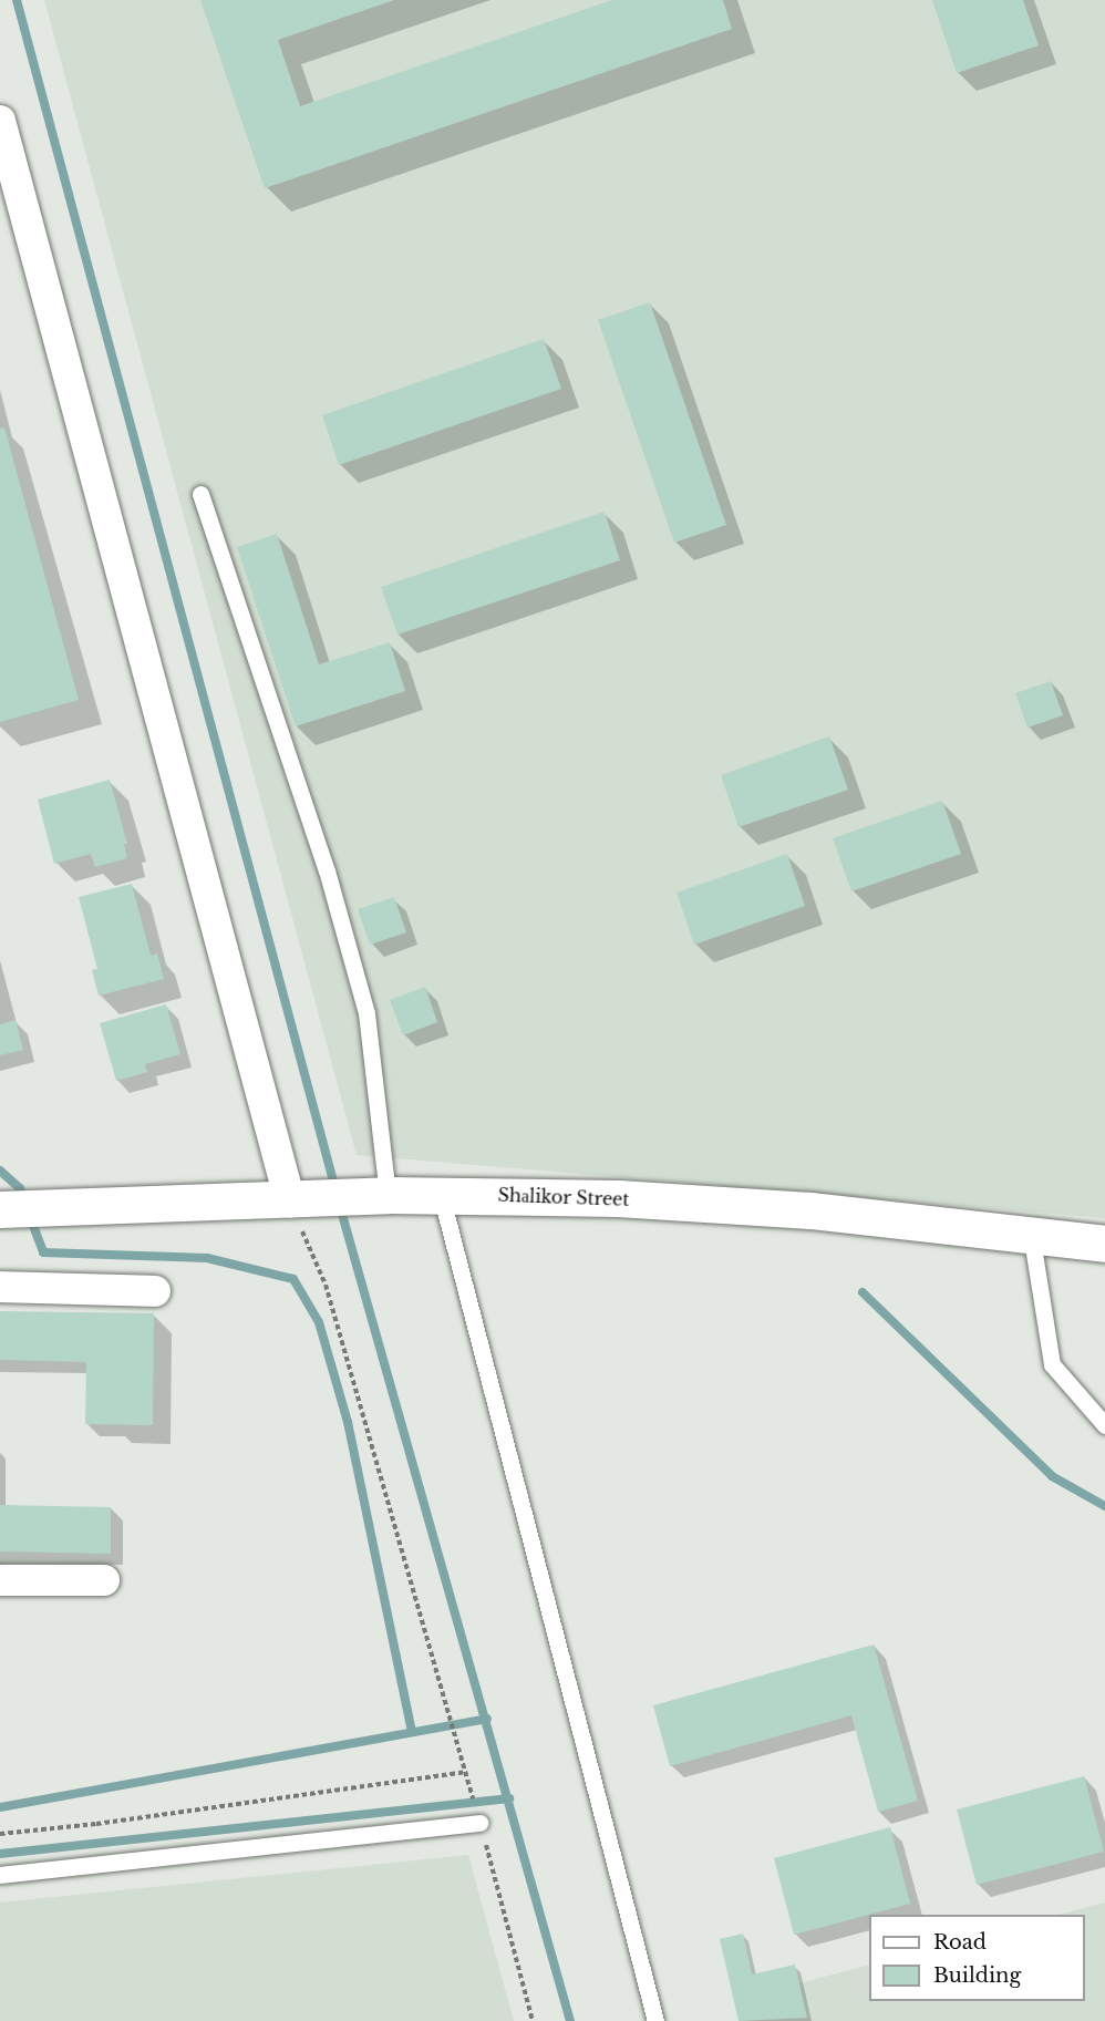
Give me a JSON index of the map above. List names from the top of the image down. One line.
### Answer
{"streets":{"street":["Shаlikor Street"]},"legend":["Road","Building"]}
